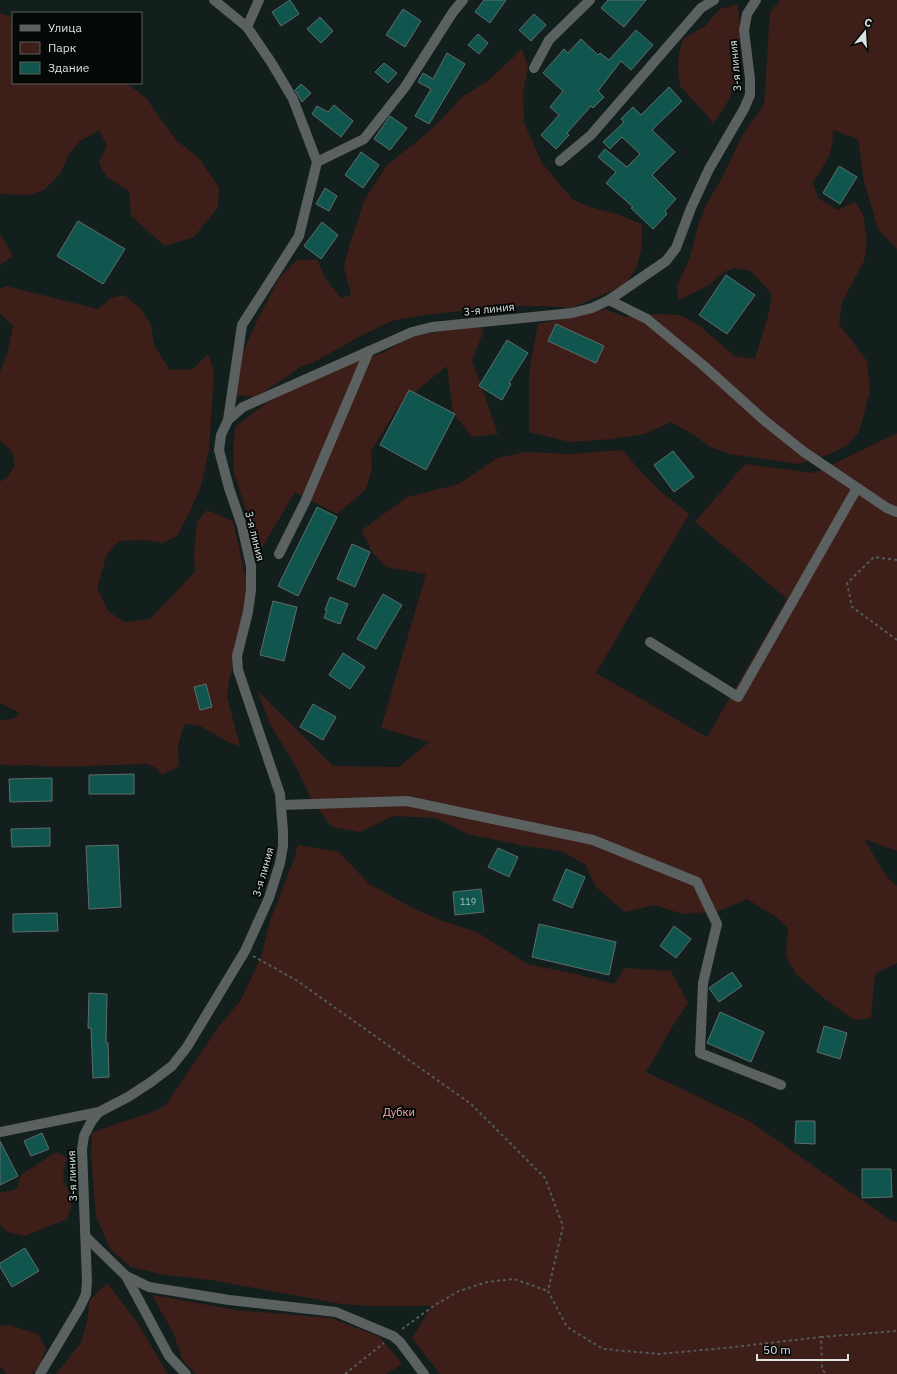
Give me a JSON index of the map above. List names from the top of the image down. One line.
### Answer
{"streets":{"street":["3-я линия"]},"parks":["Дубки"],"house_numbers":["119"],"legend":["Улица","Парк","Здание"],"scale_bar":"50 m","north":"top"}
